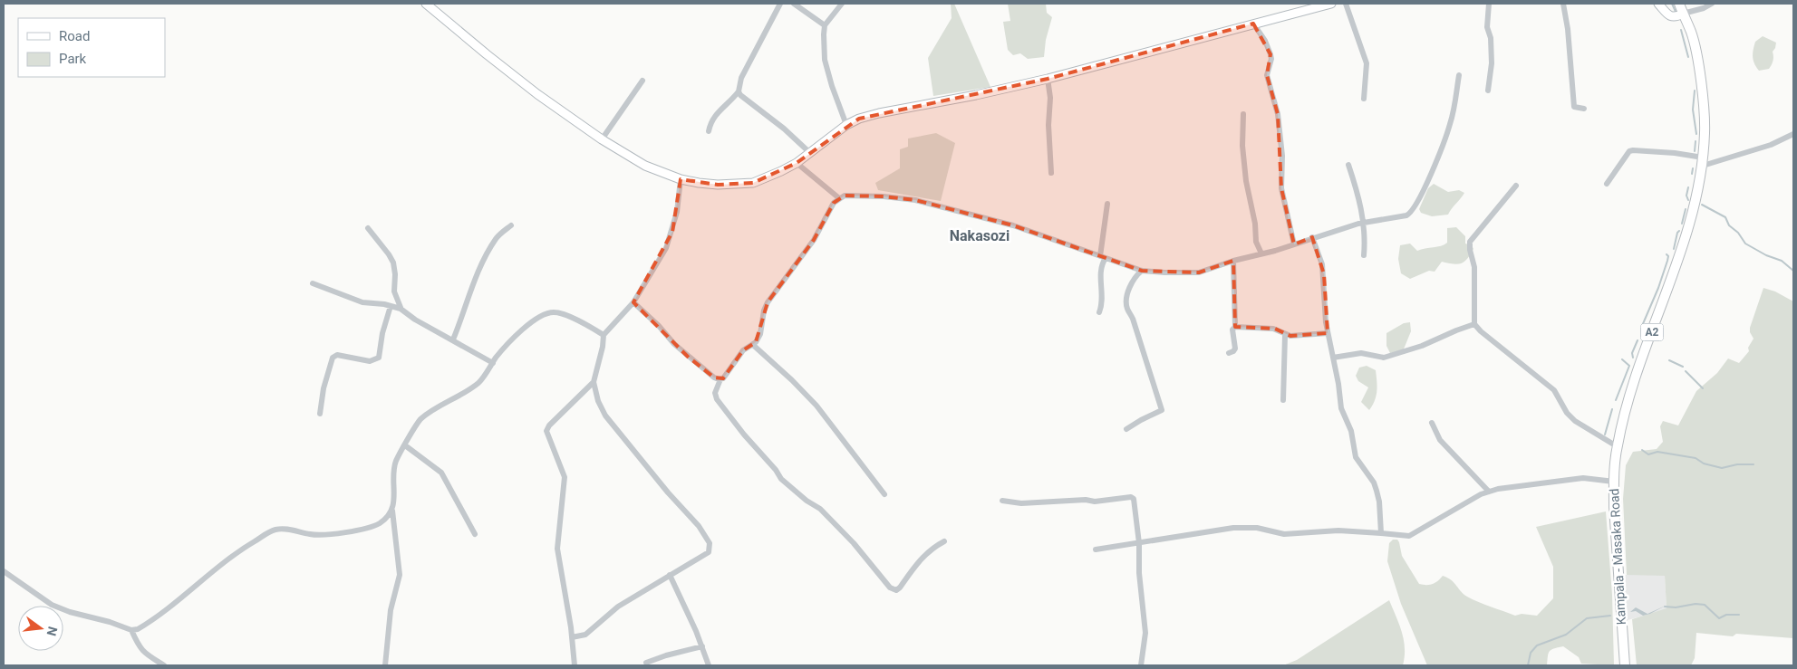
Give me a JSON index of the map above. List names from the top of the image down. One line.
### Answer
{"streets":{"main road":["A2","Kampala - Masaka Road"]},"districts":["Nakasozi"],"legend":["Road","Park"],"north":"right"}
